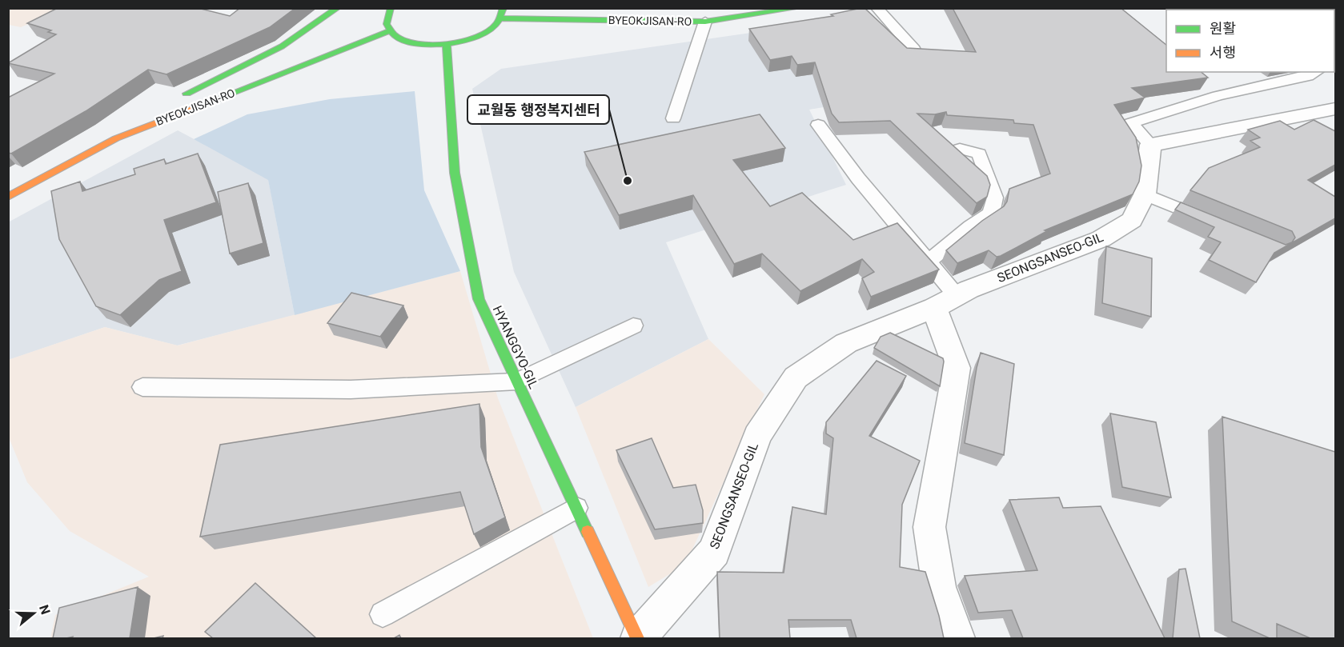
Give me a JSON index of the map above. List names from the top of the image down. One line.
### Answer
{"streets":{"street":["BYEOKJISAN-RO","SEONGSANSEO-GIL","HYANGGYO-GIL"]},"crossings":[["SEONGSANSEO-GIL","HYANGGYO-GIL"]],"places":["교월동 행정복지센터"],"legend":["원활","서행"],"north":"right"}
